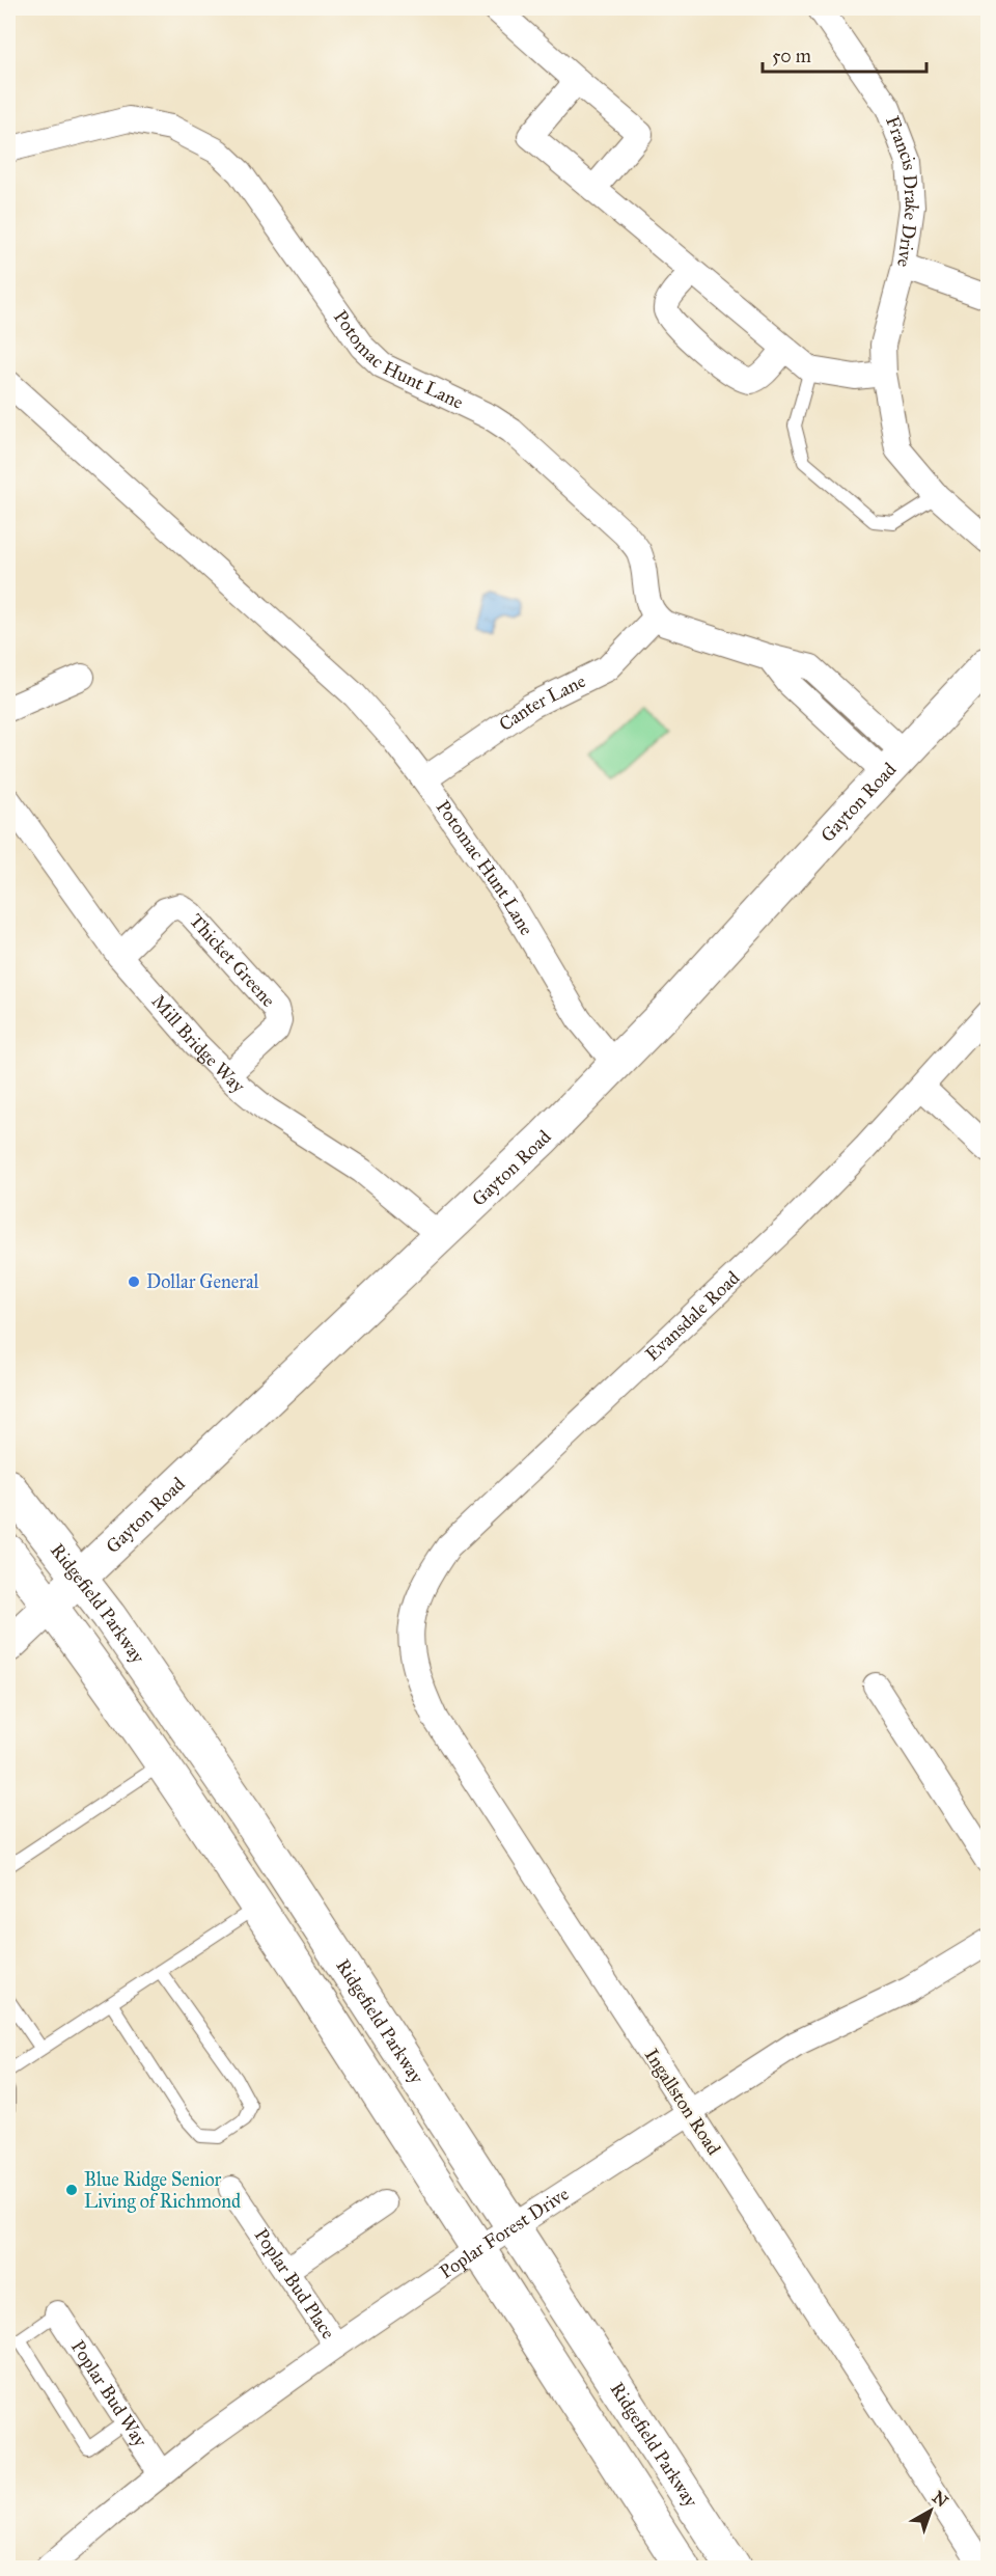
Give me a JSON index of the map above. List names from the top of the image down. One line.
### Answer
{"streets":{"main road":["Gayton Road","Ridgefield Parkway"],"street":["Francis Drake Drive","Potomac Hunt Lane","Canter Lane","Thicket Greene","Mill Bridge Way","Evansdale Road","Ingallston Road","Poplar Forest Drive","Poplar Bud Place","Poplar Bud Way"]},"crossings":[["Potomac Hunt Lane","Canter Lane"],["Potomac Hunt Lane","Gayton Road"],["Gayton Road","Mill Bridge Way"],["Gayton Road","Ridgefield Parkway"],["Thicket Greene","Mill Bridge Way"],["Evansdale Road","Ingallston Road"],["Ridgefield Parkway","Poplar Forest Drive"],["Ingallston Road","Poplar Forest Drive"],["Poplar Forest Drive","Poplar Bud Place"],["Poplar Forest Drive","Poplar Bud Way"]],"places":["Dollar General","Blue Ridge Senior Living of Richmond"],"scale_bar":"50 m","north":"top right"}
